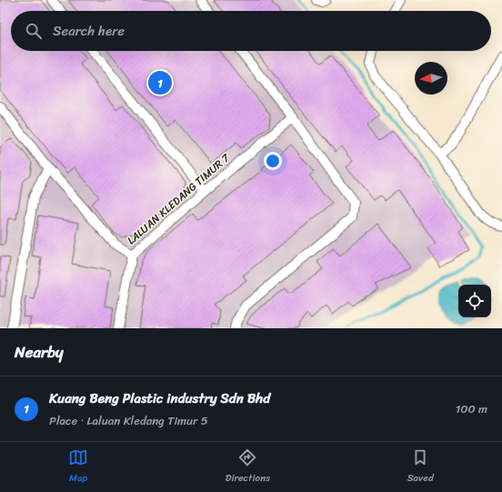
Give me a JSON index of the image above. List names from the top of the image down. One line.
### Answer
{"streets":{"street":["LALUAN KLEDANG TIMUR 7"]},"north":"left","page":{"search":"Search here","pins":"1","heading":"Nearby","list":[{"mark":"1","name":"Kuang Beng Plastic industry Sdn Bhd","note":"Place · Laluan Kledang Timur 5","value":"100 m"}],"nav":["Map","Directions","Saved"]}}
